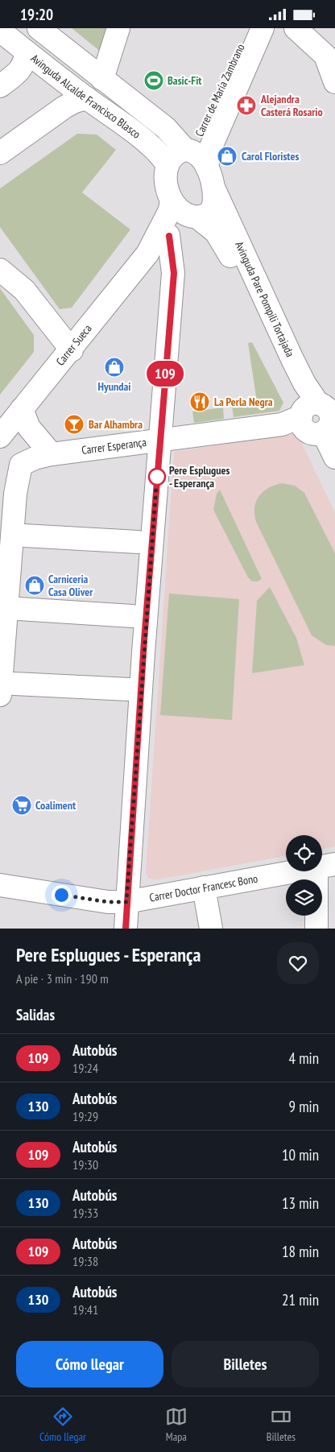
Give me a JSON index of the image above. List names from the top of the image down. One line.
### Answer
{"streets":{"street":["Carrer de María Zambrano","Avinguda Alcalde Francisco Blasco","Avinguda Pare Pompili Tortajada","Carrer Sueca","Carrer Esperança","Carrer Doctor Francesc Bono"]},"crossings":[["Carrer de María Zambrano","Avinguda Alcalde Francisco Blasco"],["Carrer de María Zambrano","Avinguda Pare Pompili Tortajada"],["Carrer de María Zambrano","Carrer Sueca"],["Avinguda Alcalde Francisco Blasco","Avinguda Pare Pompili Tortajada"],["Avinguda Alcalde Francisco Blasco","Carrer Sueca"],["Avinguda Pare Pompili Tortajada","Carrer Sueca"],["Avinguda Pare Pompili Tortajada","Carrer Esperança"]],"places":{"sports":["Basic-Fit"],"pharmacy":["Alejandra Casterá Rosario"],"shop":["Carol Floristes","Hyundai","Carniceria Casa Oliver"],"restaurant":["La Perla Negra"],"bar":["Bar Alhambra"],"other":["Pere Esplugues - Esperança"],"supermarket":["Coaliment"]},"lines":["bus line 109"],"page":{"status":"19:20","on_map":"109","heading":[["Pere Esplugues - Esperança","A pie · 3 min · 190 m"],"Salidas"],"list":[{"mark":"109","name":"Autobús","note":"19:24","value":"4 min"},{"mark":"130","name":"Autobús","note":"19:29","value":"9 min"},{"mark":"109","name":"Autobús","note":"19:30","value":"10 min"},{"mark":"130","name":"Autobús","note":"19:33","value":"13 min"},{"mark":"109","name":"Autobús","note":"19:38","value":"18 min"},{"mark":"130","name":"Autobús","note":"19:41","value":"21 min"}],"buttons":["Cómo llegar","Billetes"],"tabs":["Cómo llegar","Mapa","Billetes"]}}
